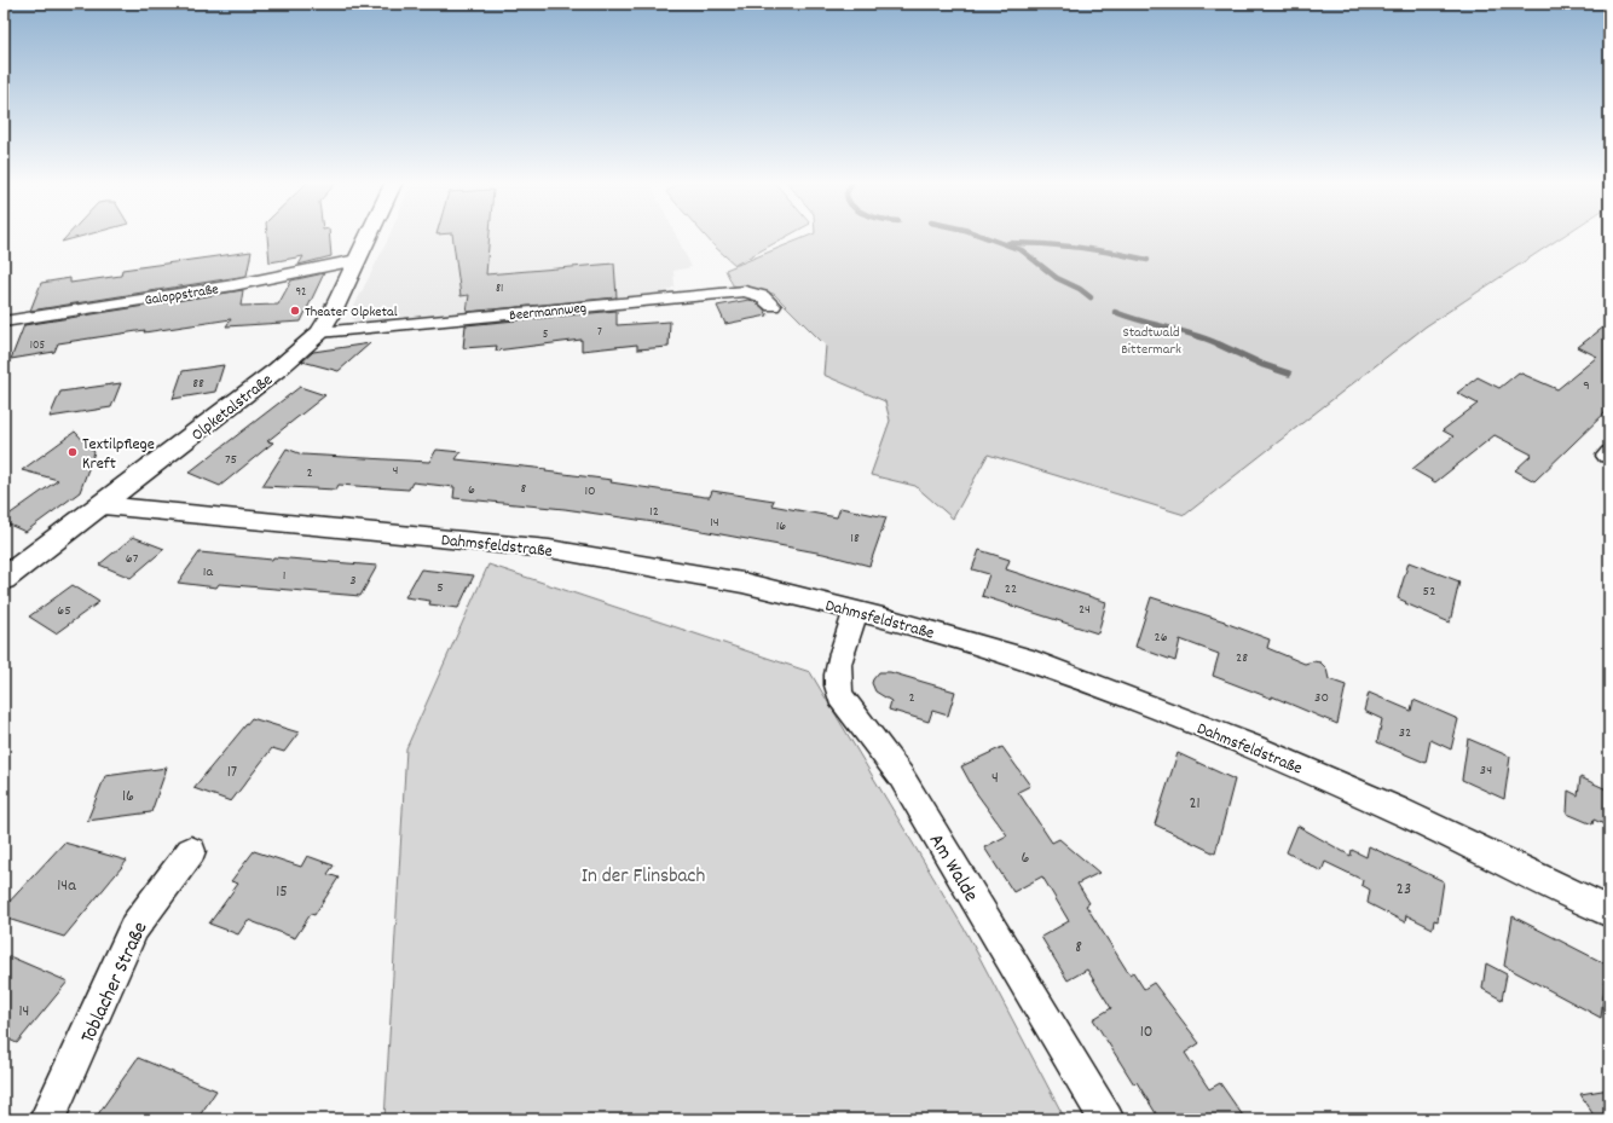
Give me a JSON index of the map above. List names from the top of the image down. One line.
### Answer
{"streets":{"street":["Galoppstraße","Beermannweg","Olpketalstraße","Dahmsfeldstraße","Am Walde","Toblacher Straße"]},"crossings":[["Galoppstraße","Olpketalstraße"],["Beermannweg","Olpketalstraße"],["Olpketalstraße","Dahmsfeldstraße"],["Dahmsfeldstraße","Am Walde"]],"parks":["Stadtwald Bittermark","In der Flinsbach"],"places":["Theater Olpketal","Textilpflege Kreft"],"house_numbers":["81","92","7","5","105","88","9","75","4","2","8","6","10","12","14","16","18","67","1a","1","3","5","22","52","24","65","26","28","2","30","32","34","17","4","16","21","6","14a","23","15","8","14","10"]}
